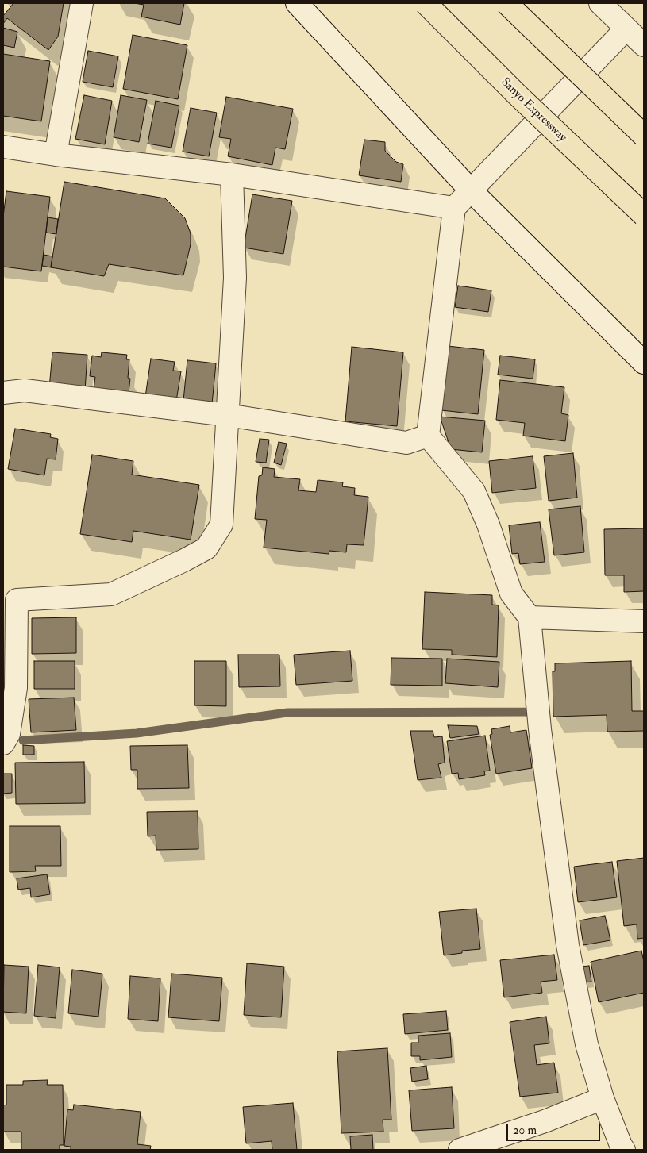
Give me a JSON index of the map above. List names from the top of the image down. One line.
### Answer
{"streets":{"highway":["Sanyo Expressway"]},"scale_bar":"20 m"}
